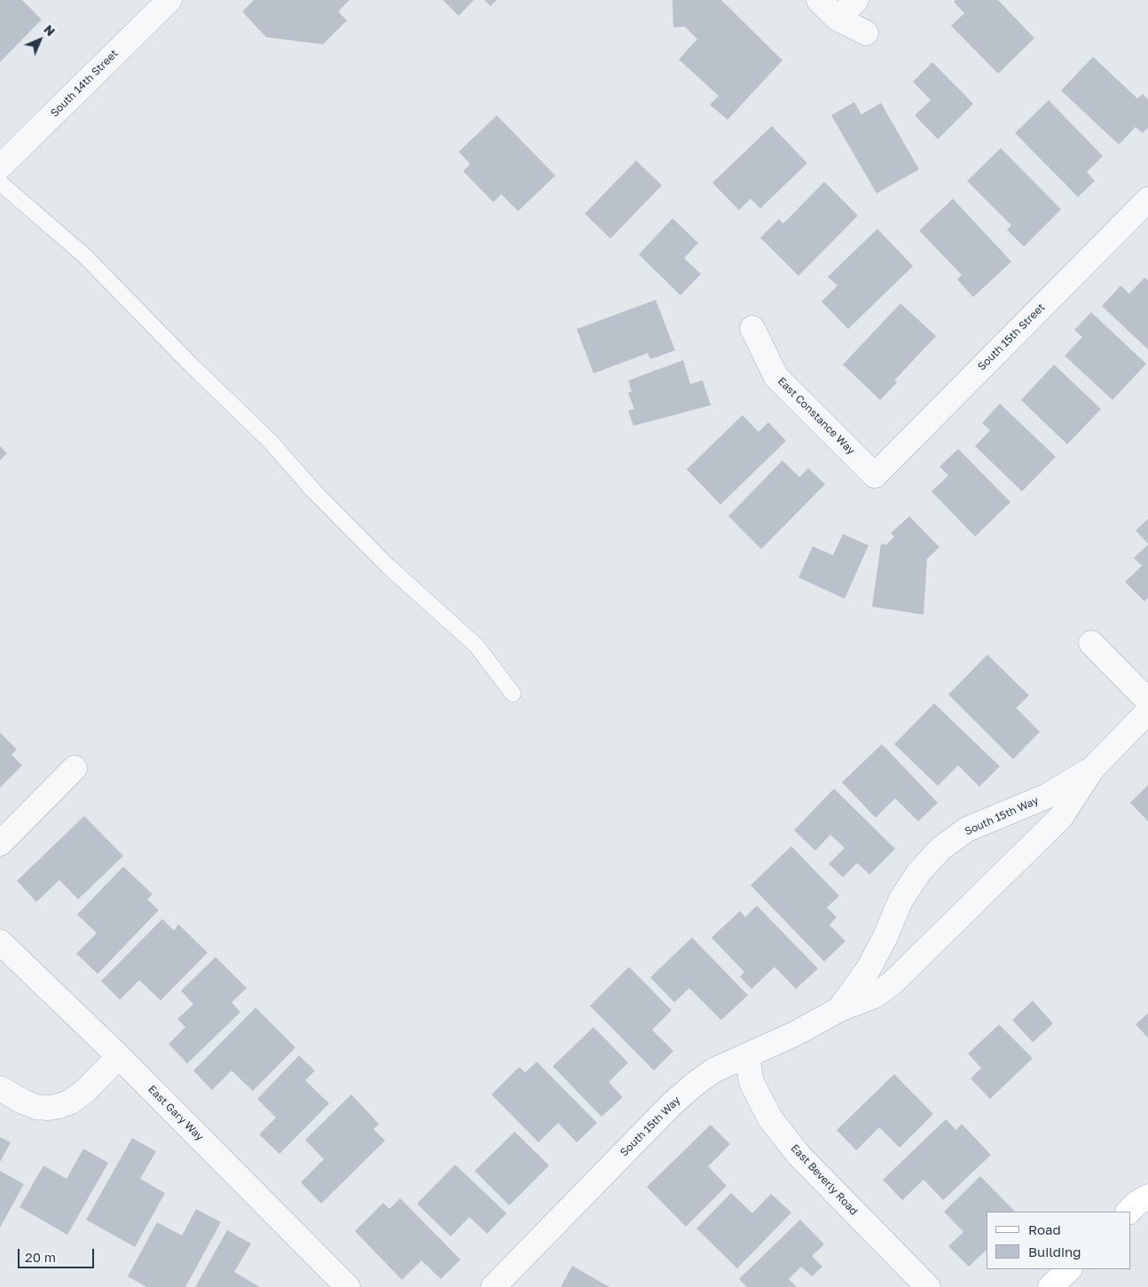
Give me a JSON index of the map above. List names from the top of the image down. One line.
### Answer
{"streets":{"street":["South 14th Street","South 15th Street","East Constance Way","South 15th Way","East Gary Way","East Beverly Road"]},"crossings":[["South 15th Street","East Constance Way"],["South 15th Way","East Beverly Road"]],"legend":["Road","Building"],"scale_bar":"20 m","north":"top right"}
